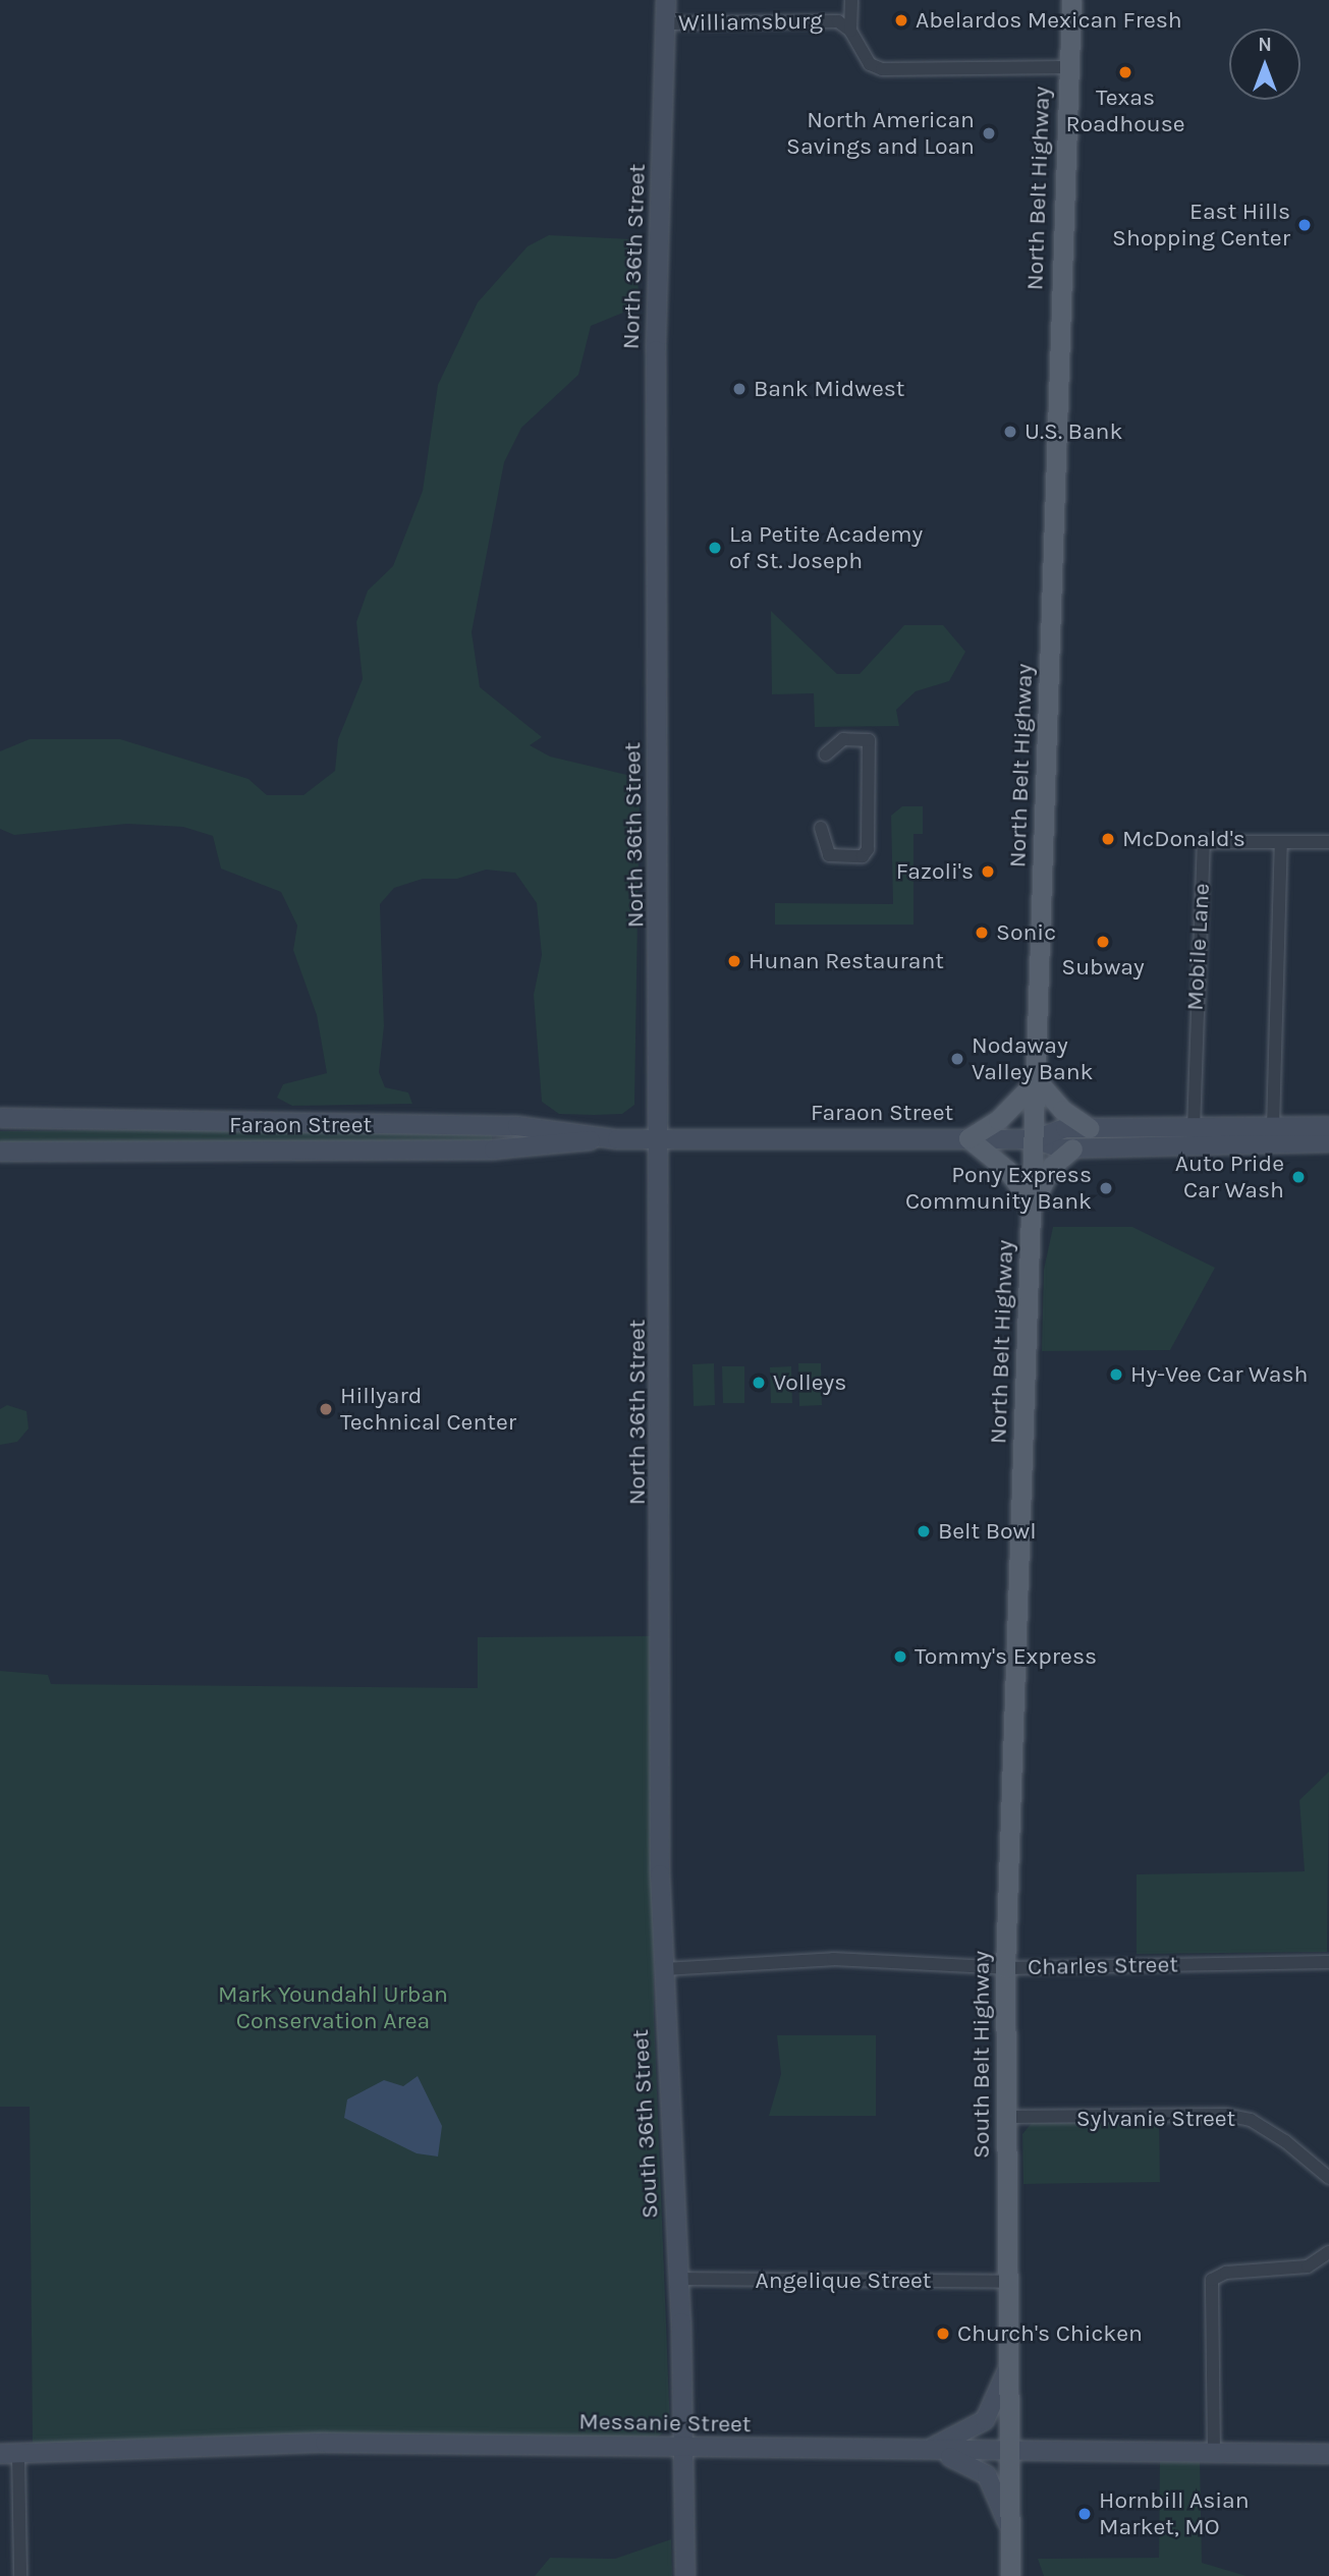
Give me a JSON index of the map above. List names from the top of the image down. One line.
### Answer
{"streets":{"main road":["North Belt Highway","North 36th Street","Faraon Street","South Belt Highway","South 36th Street","Messanie Street"],"street":["Williamsburg","Mobile Lane","Charles Street","Sylvanie Street","Angelique Street"]},"crossings":[["Williamsburg","North Belt Highway"],["Williamsburg","North 36th Street"],["North Belt Highway","Faraon Street"],["North Belt Highway","South Belt Highway"],["North 36th Street","Faraon Street"],["North 36th Street","South 36th Street"],["Mobile Lane","Faraon Street"],["Charles Street","South Belt Highway"],["Charles Street","South 36th Street"],["South Belt Highway","Sylvanie Street"],["South Belt Highway","Angelique Street"],["South Belt Highway","Messanie Street"],["South 36th Street","Angelique Street"],["South 36th Street","Messanie Street"]],"parks":["Mark Youndahl Urban Conservation Area"],"places":["Abelardos Mexican Fresh","Texas Roadhouse","North American Savings and Loan","East Hills Shopping Center","Bank Midwest","U.S. Bank","La Petite Academy of St. Joseph","McDonald's","Fazoli's","Sonic","Subway","Hunan Restaurant","Nodaway Valley Bank","Auto Pride Car Wash","Pony Express Community Bank","Hy-Vee Car Wash","Volleys","Hillyard Technical Center","Belt Bowl","Tommy's Express","Church's Chicken","Hornbill Asian Market, MO"],"north":"top"}
